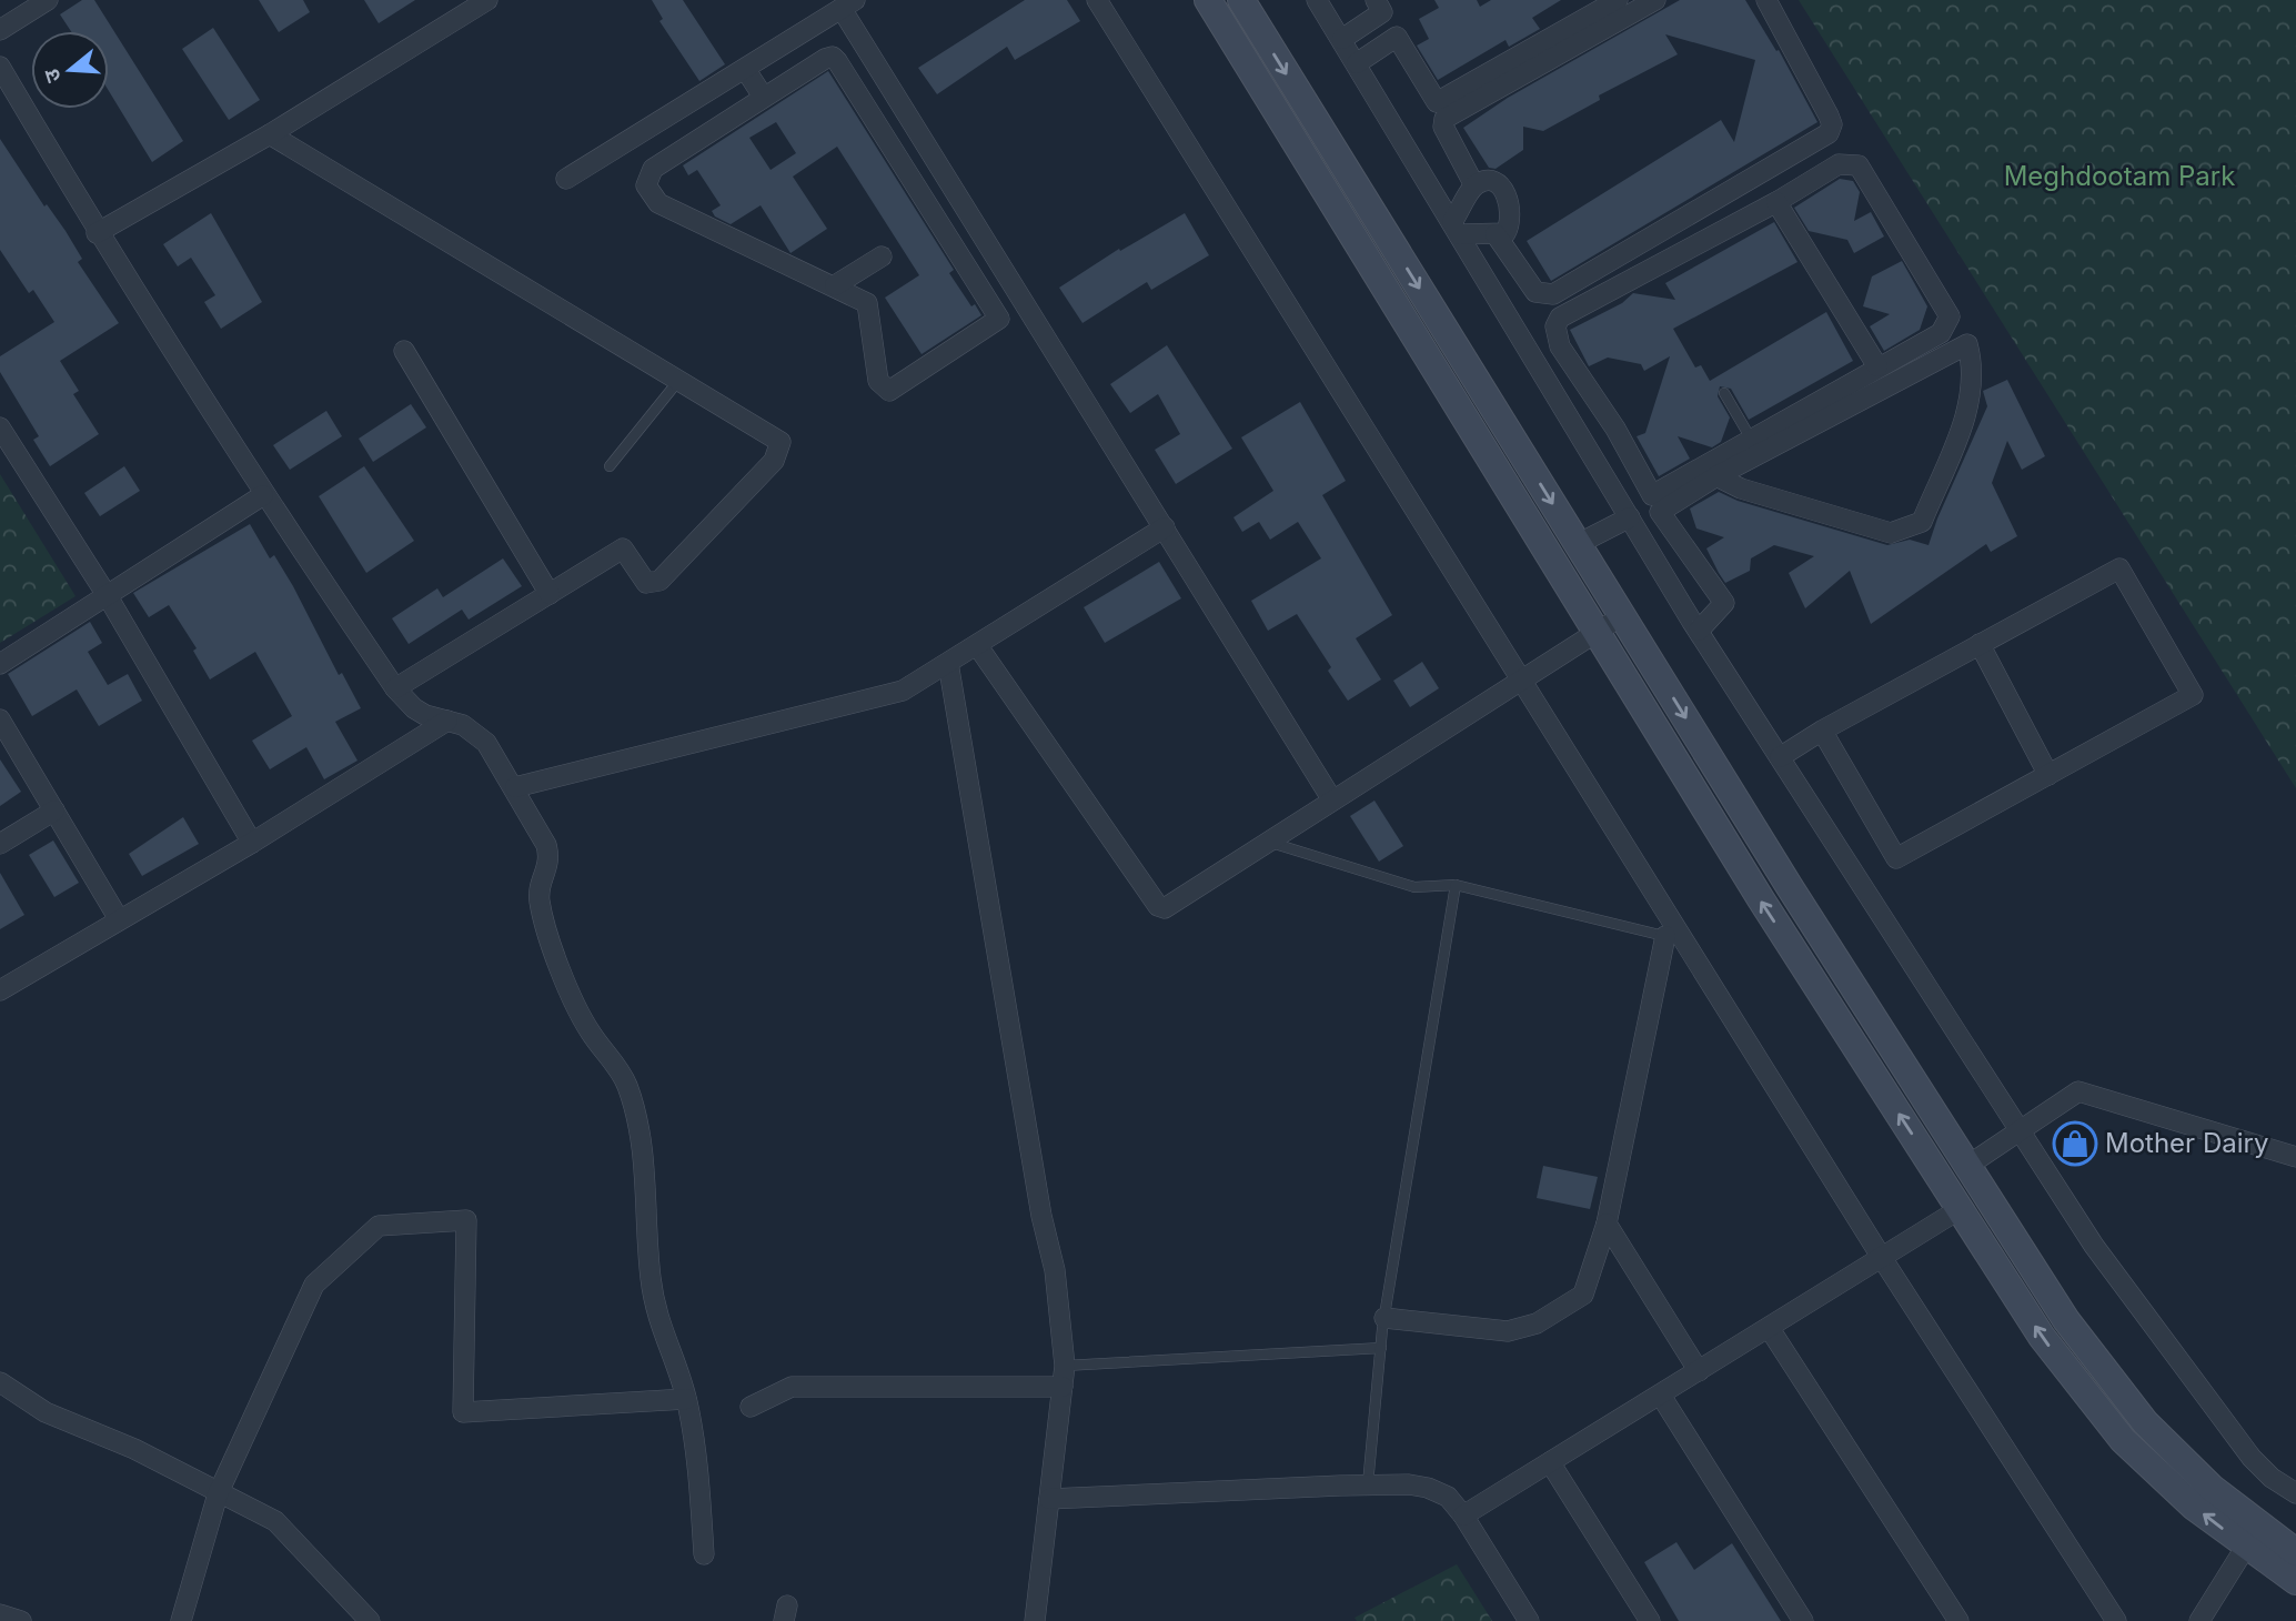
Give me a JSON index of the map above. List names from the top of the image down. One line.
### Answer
{"parks":["Meghdootam Park"],"places":{"shop":["Mother Dairy"]},"north":"left"}
